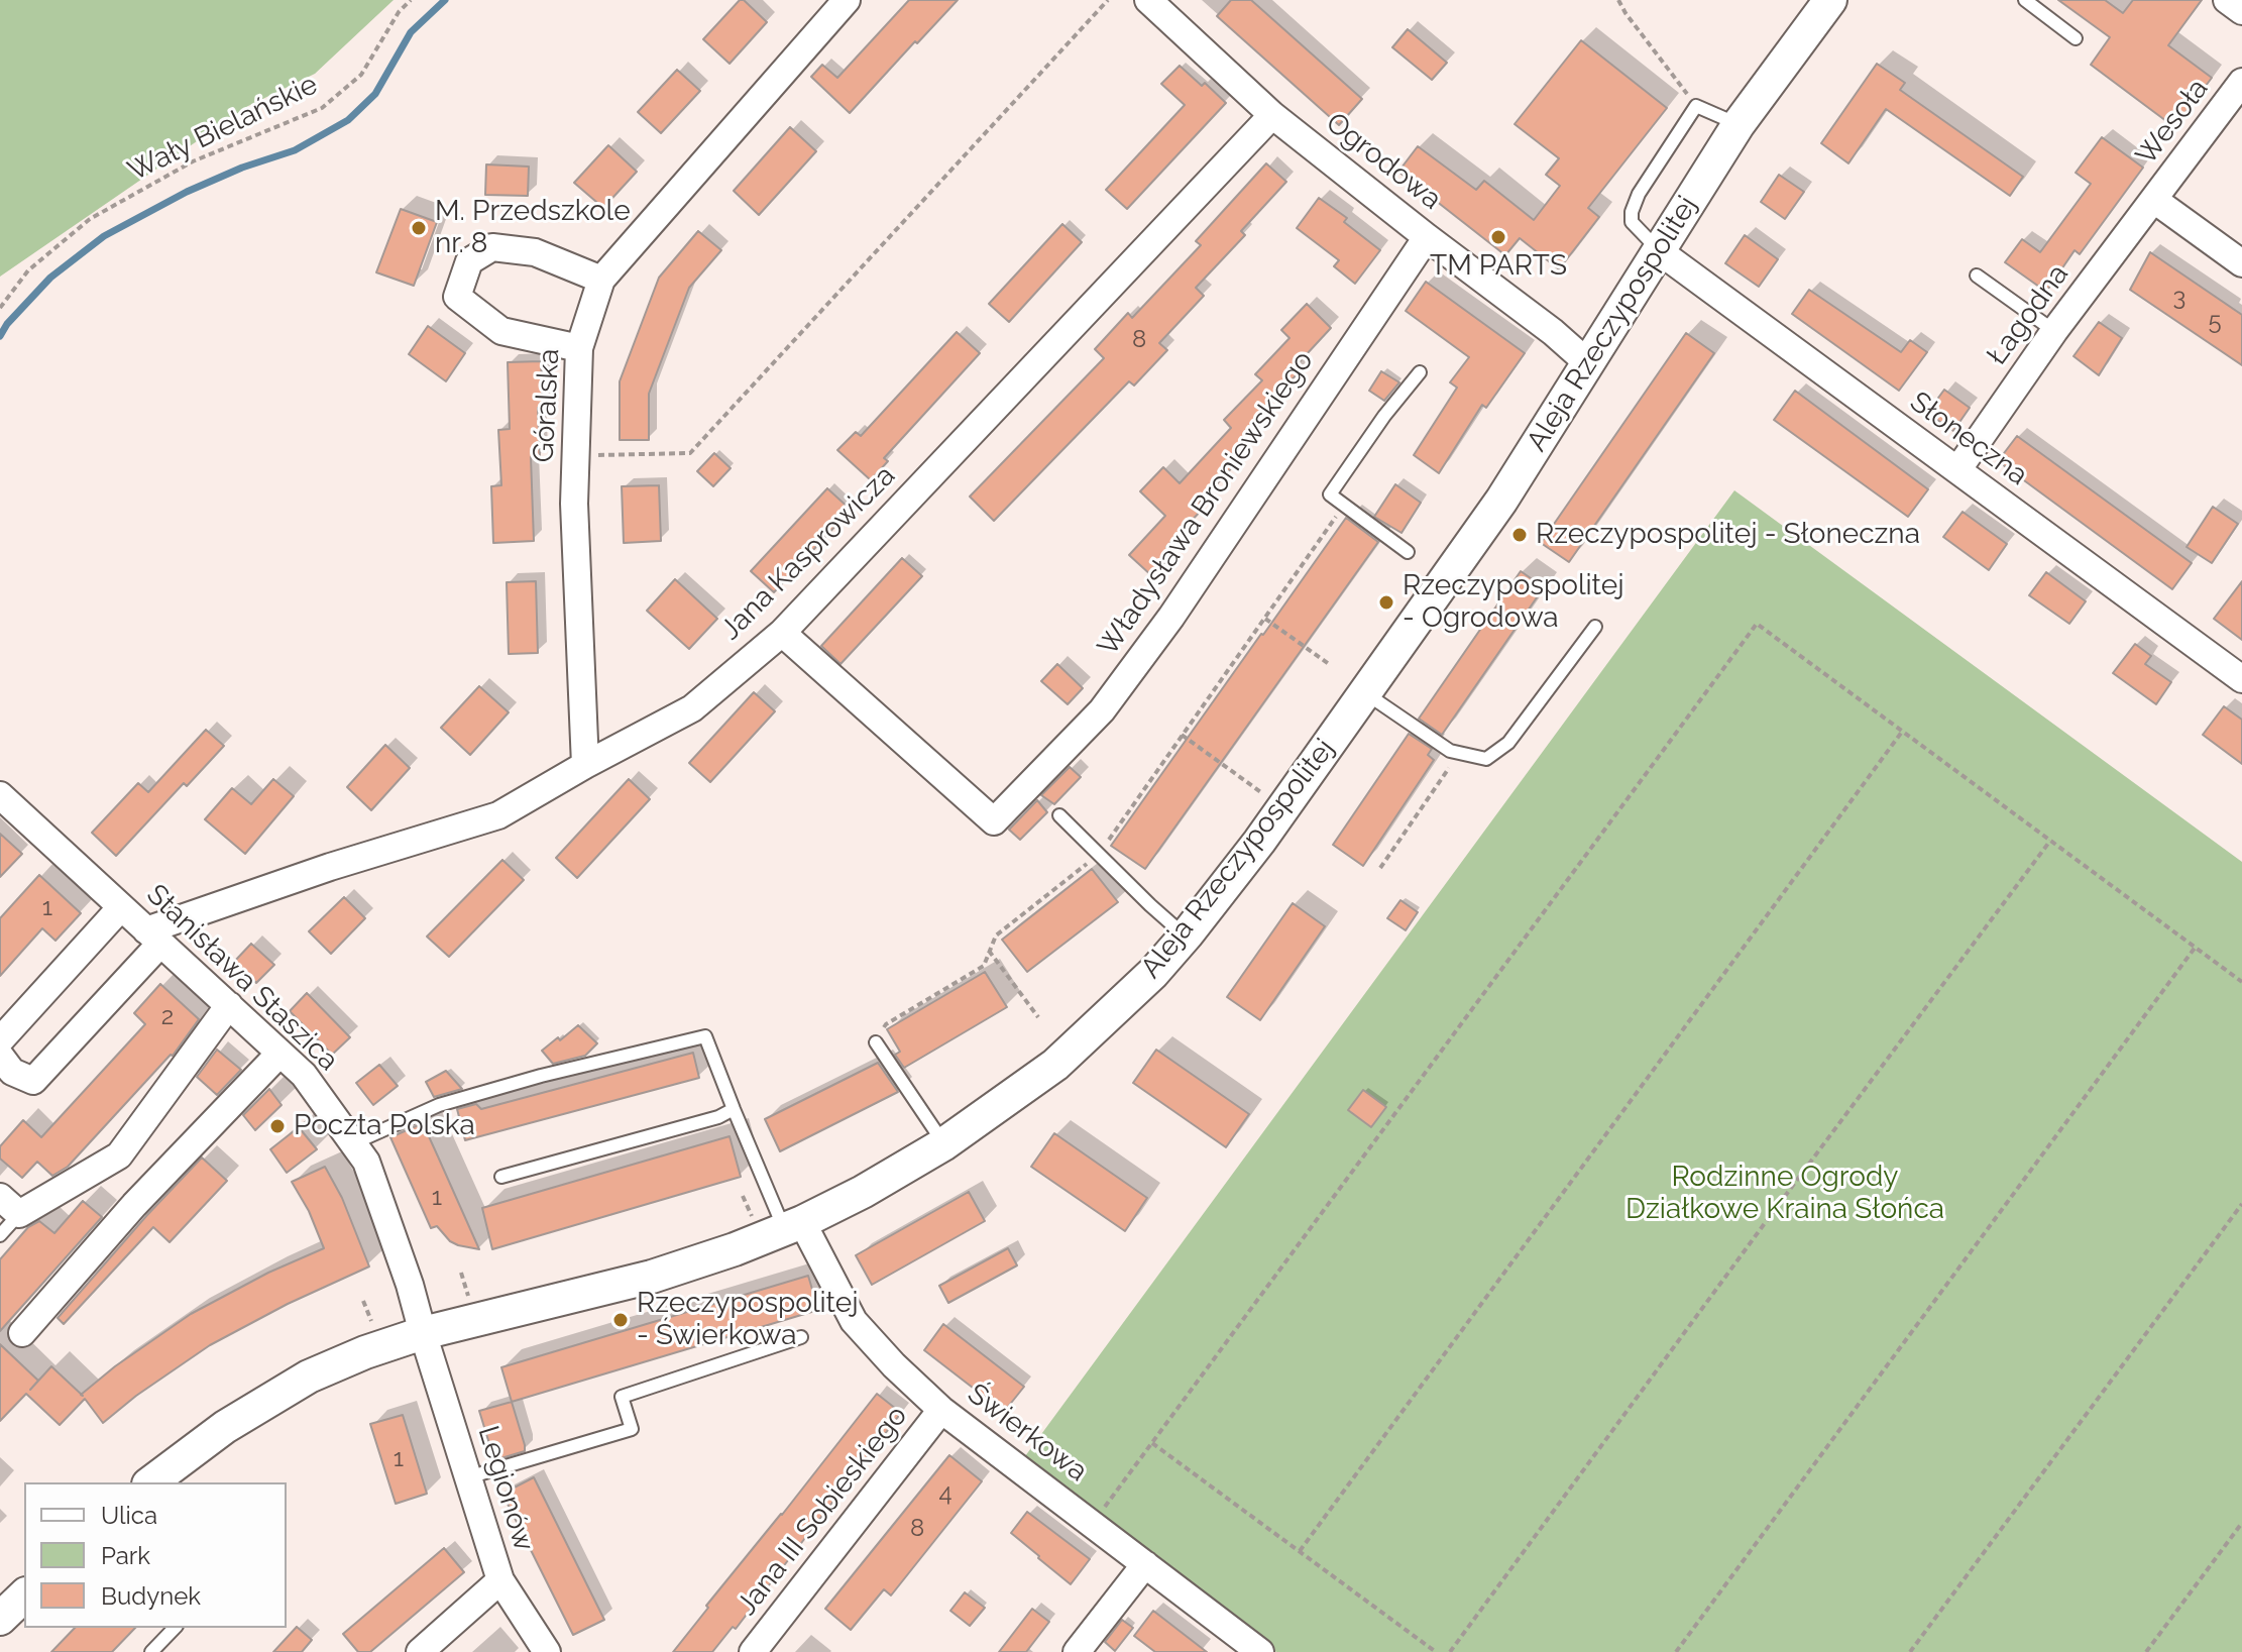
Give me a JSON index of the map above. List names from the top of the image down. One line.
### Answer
{"streets":{"street":["Wesoła","Ogrodowa","Łagodna","Aleja Rzeczypospolitej","Góralska","Słoneczna","Władysława Broniewskiego","Jana Kasprowicza","Stanisława Staszica","Świerkowa","Legionów","Jana III Sobieskiego"],"path":["Wały Bielańskie"]},"crossings":[["Wesoła","Łagodna"],["Ogrodowa","Aleja Rzeczypospolitej"],["Ogrodowa","Władysława Broniewskiego"],["Ogrodowa","Jana Kasprowicza"],["Łagodna","Słoneczna"],["Aleja Rzeczypospolitej","Słoneczna"],["Aleja Rzeczypospolitej","Stanisława Staszica"],["Aleja Rzeczypospolitej","Świerkowa"],["Aleja Rzeczypospolitej","Legionów"],["Góralska","Jana Kasprowicza"],["Władysława Broniewskiego","Jana Kasprowicza"],["Jana Kasprowicza","Stanisława Staszica"],["Stanisława Staszica","Legionów"],["Świerkowa","Jana III Sobieskiego"]],"parks":["Rodzinne Ogrody Działkowe Kraina Słońca"],"places":["M. Przedszkole nr. 8","TM PARTS","Rzeczypospolitej - Słoneczna","Rzeczypospolitej - Ogrodowa","Poczta Polska","Rzeczypospolitej - Świerkowa"],"house_numbers":["3","5","8","1","2","1","1","4","8"],"legend":["Ulica","Park","Budynek"]}
